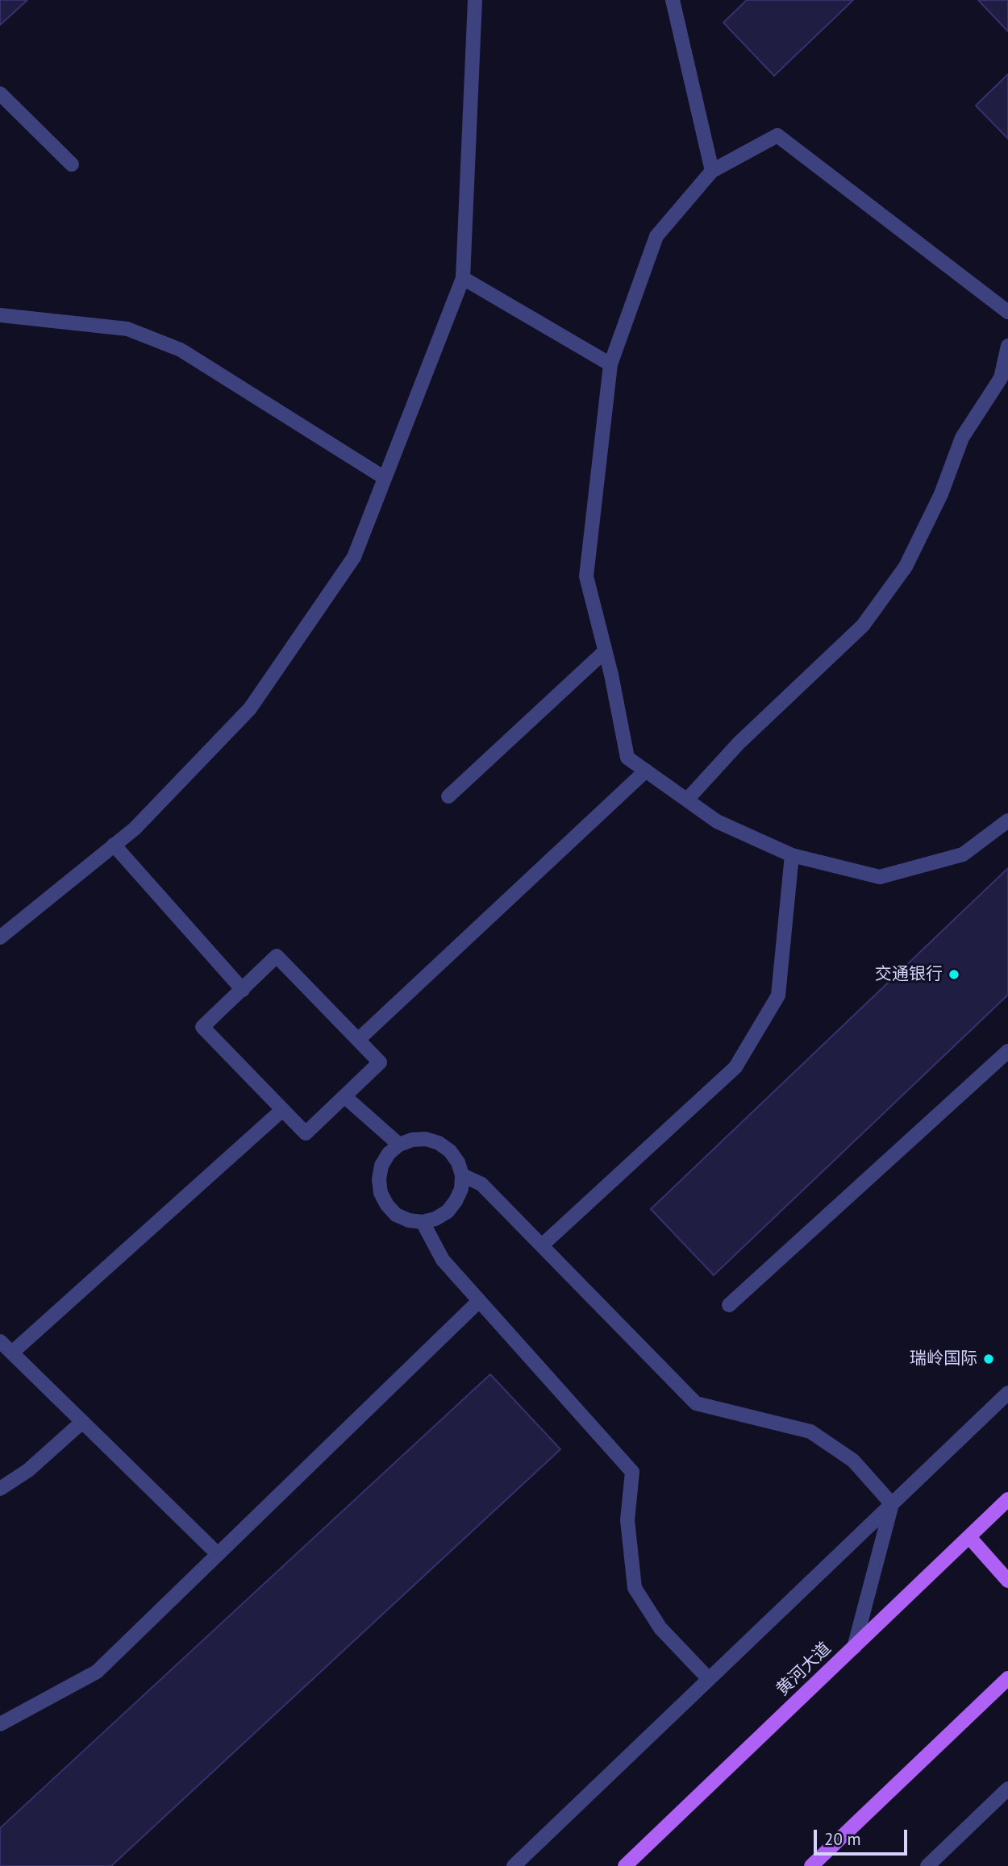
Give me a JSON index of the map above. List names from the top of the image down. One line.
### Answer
{"streets":{"main road":["黄河大道"]},"places":["交通银行","瑞岭国际"],"scale_bar":"20 m"}
